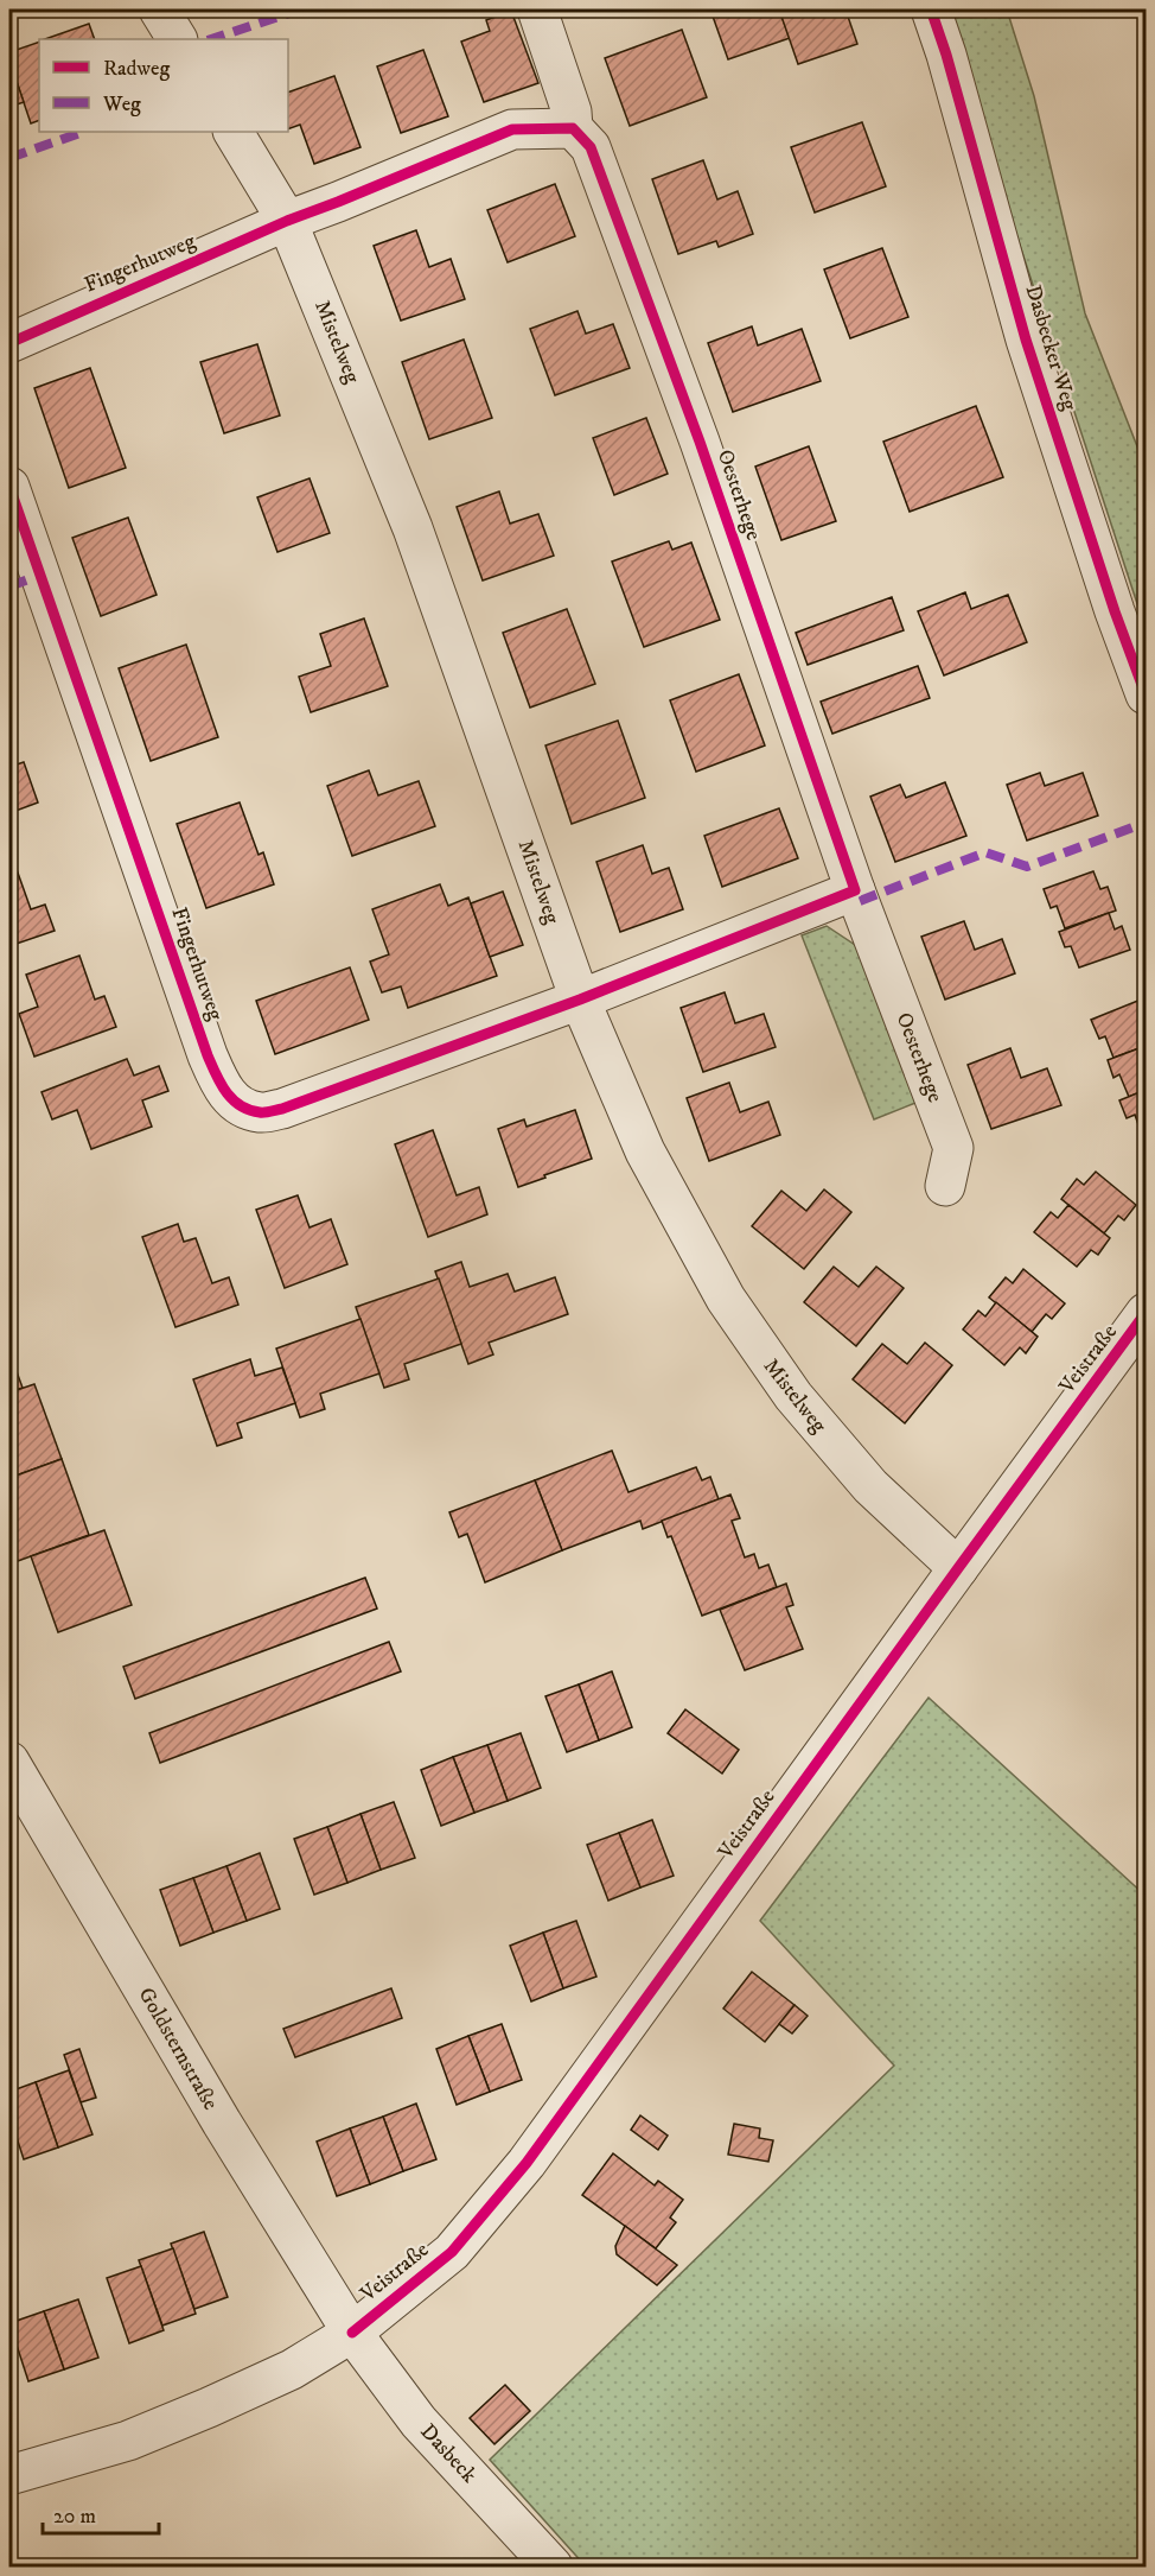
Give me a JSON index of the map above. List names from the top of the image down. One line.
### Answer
{"streets":{"street":["Fingerhutweg","Mistelweg","Dasbecker Weg","Oesterhege","Veistraße","Goldsternstraße","Dasbeck"]},"crossings":[["Fingerhutweg","Mistelweg"],["Mistelweg","Veistraße"],["Veistraße","Goldsternstraße"],["Veistraße","Dasbeck"],["Goldsternstraße","Dasbeck"]],"legend":["Radweg","Weg"],"scale_bar":"20 m"}
